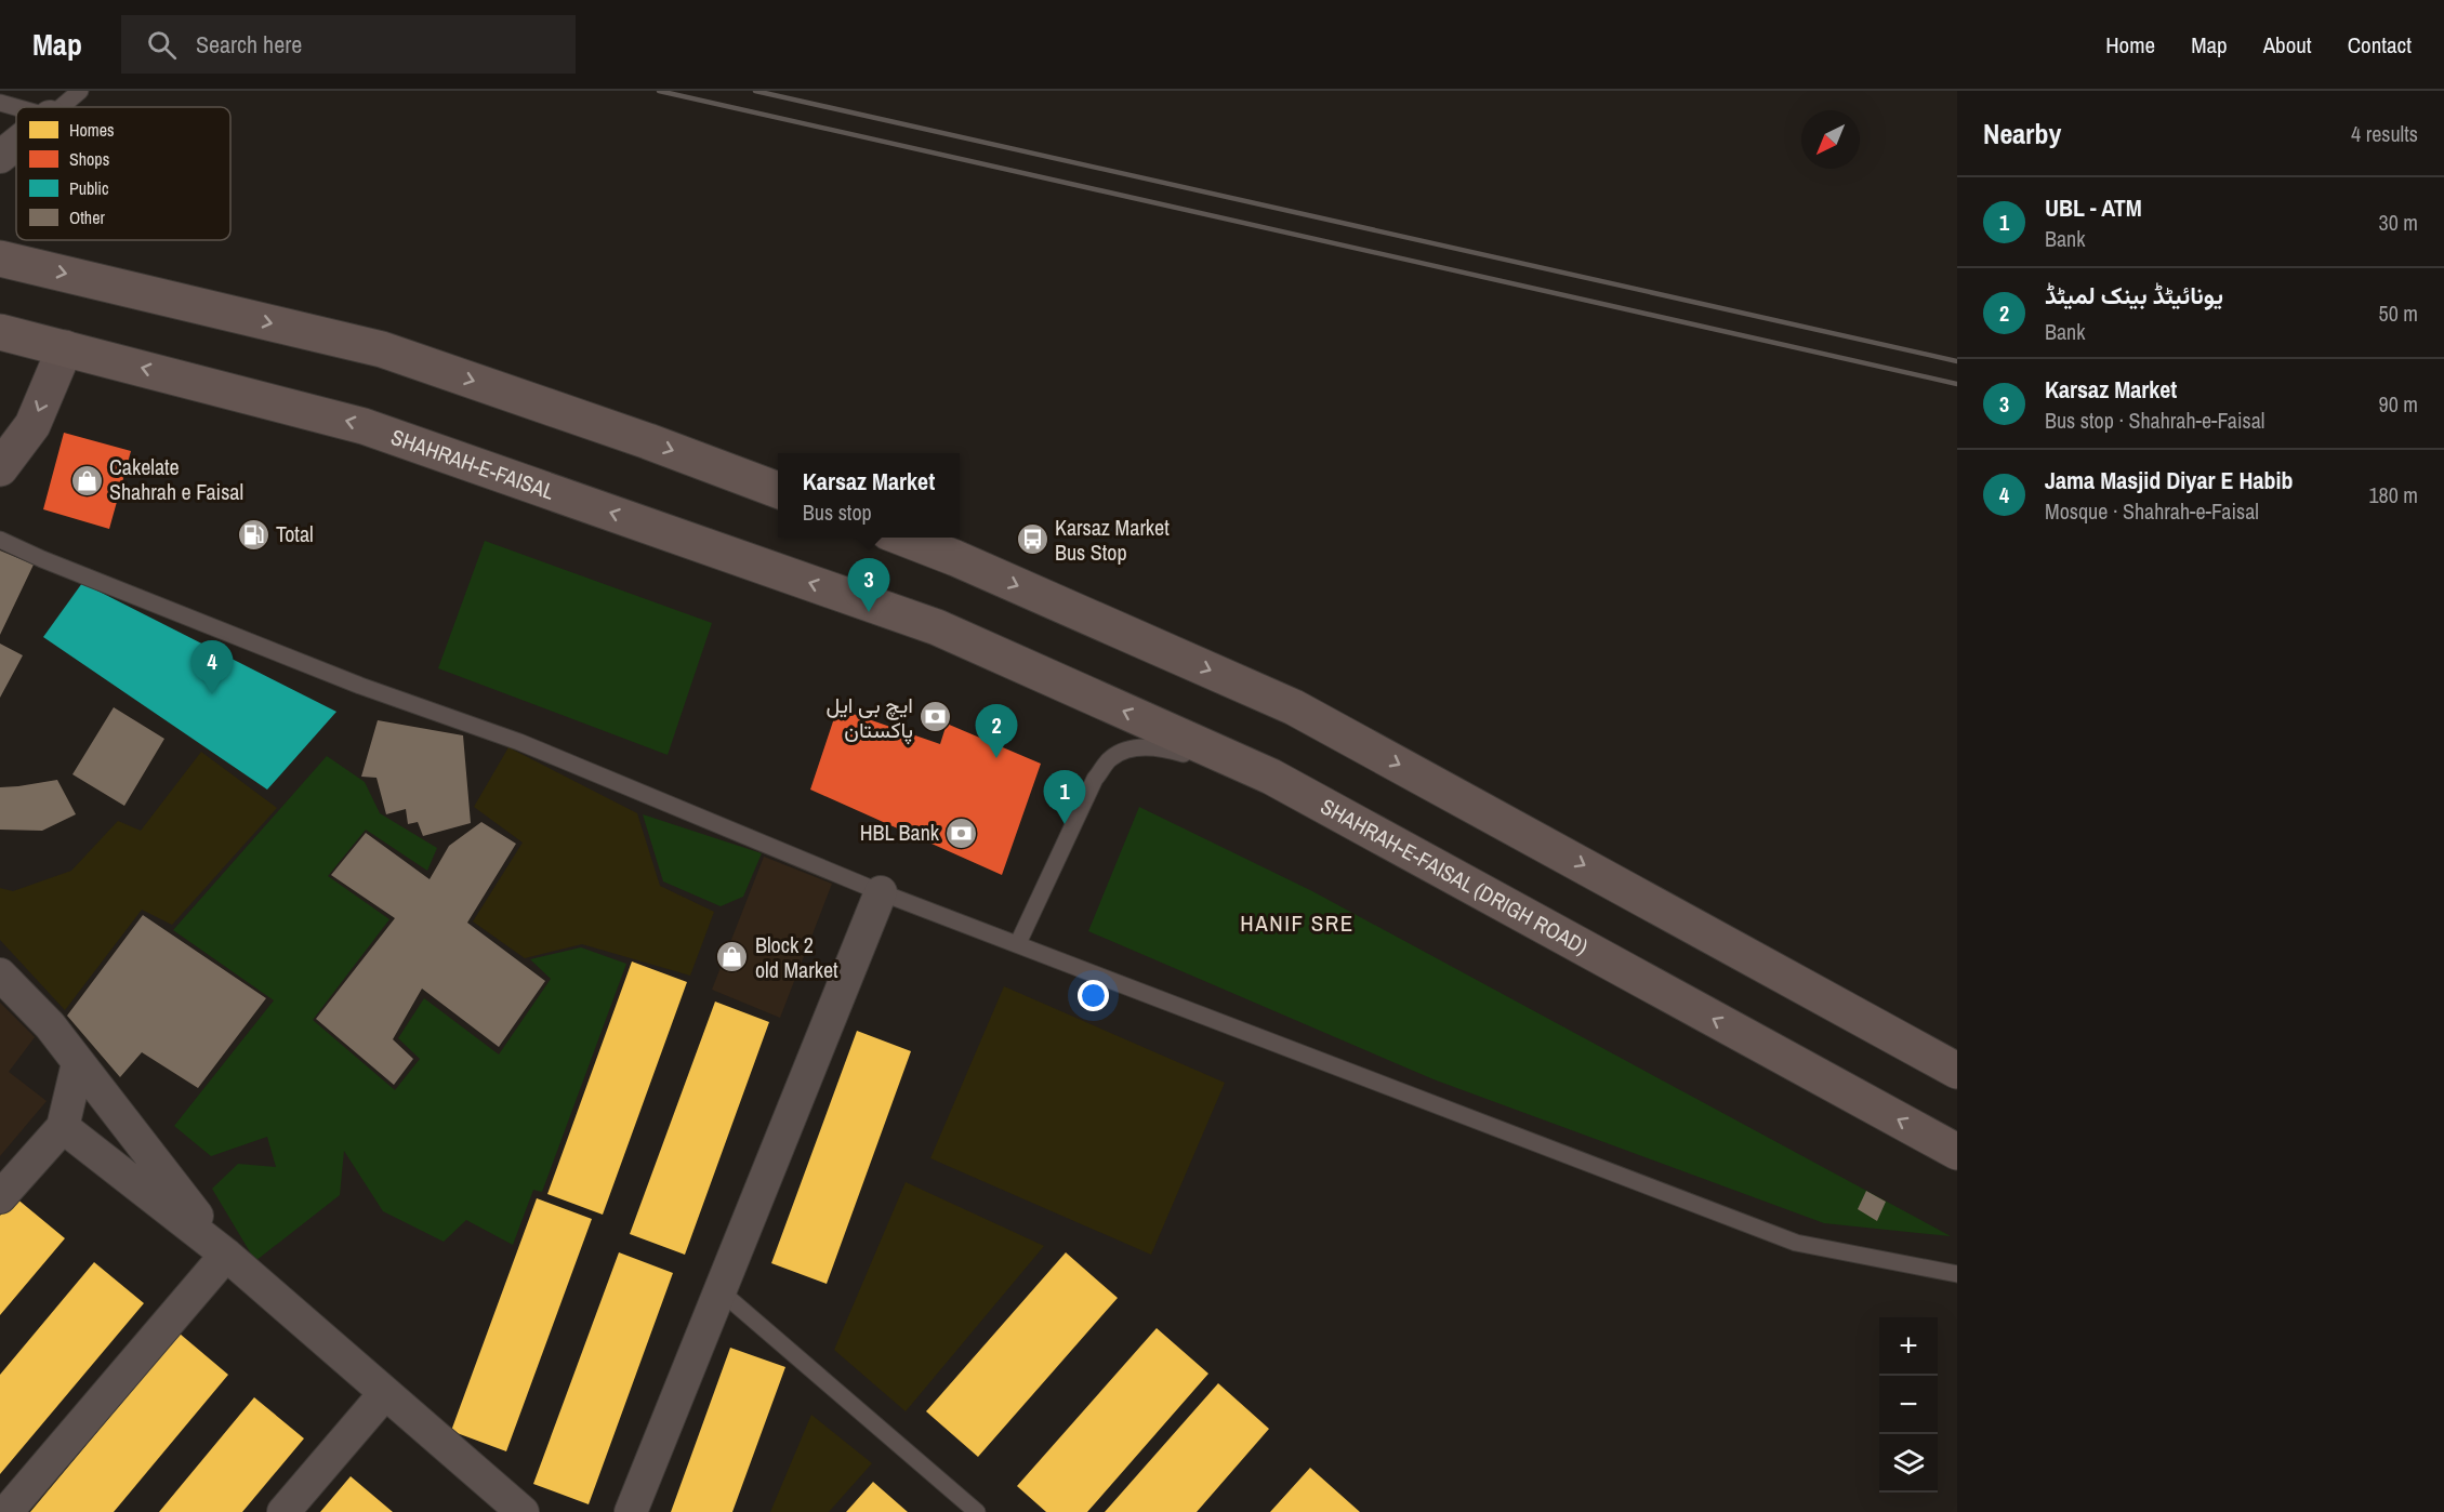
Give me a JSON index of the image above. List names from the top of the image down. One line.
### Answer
{"streets":{"highway":["SHAHRAH-E-FAISAL","SHAHRAH-E-FAISAL (DRIGH ROAD)"]},"crossings":[["SHAHRAH-E-FAISAL","SHAHRAH-E-FAISAL (DRIGH ROAD)"]],"districts":["HANIF SRE"],"places":{"shop":["Cakelate Shahrah e Faisal","Block 2 old Market"],"fuel station":["Total"],"bus stop":["Karsaz Market Bus Stop"],"bank":["ایچ بی ایل پاکستان","HBL Bank"]},"legend":["Homes","Shops","Public","Other"],"north":"bottom left","page":{"header":"Map","search":"Search here","nav":["Home","Map","About","Contact"],"heading":["Nearby","4 results"],"list":[{"mark":"1","name":"UBL - ATM","note":"Bank","value":"30 m"},{"mark":"2","name":"یونائیٹڈ بینک لمیٹڈ","note":"Bank","value":"50 m"},{"mark":"3","name":"Karsaz Market","note":"Bus stop · Shahrah-e-Faisal","value":"90 m"},{"mark":"4","name":"Jama Masjid Diyar E Habib","note":"Mosque · Shahrah-e-Faisal","value":"180 m"}],"popup":["Karsaz Market","Bus stop"],"pins":["3","4","2","1"],"map_buttons":["+","−"]}}
